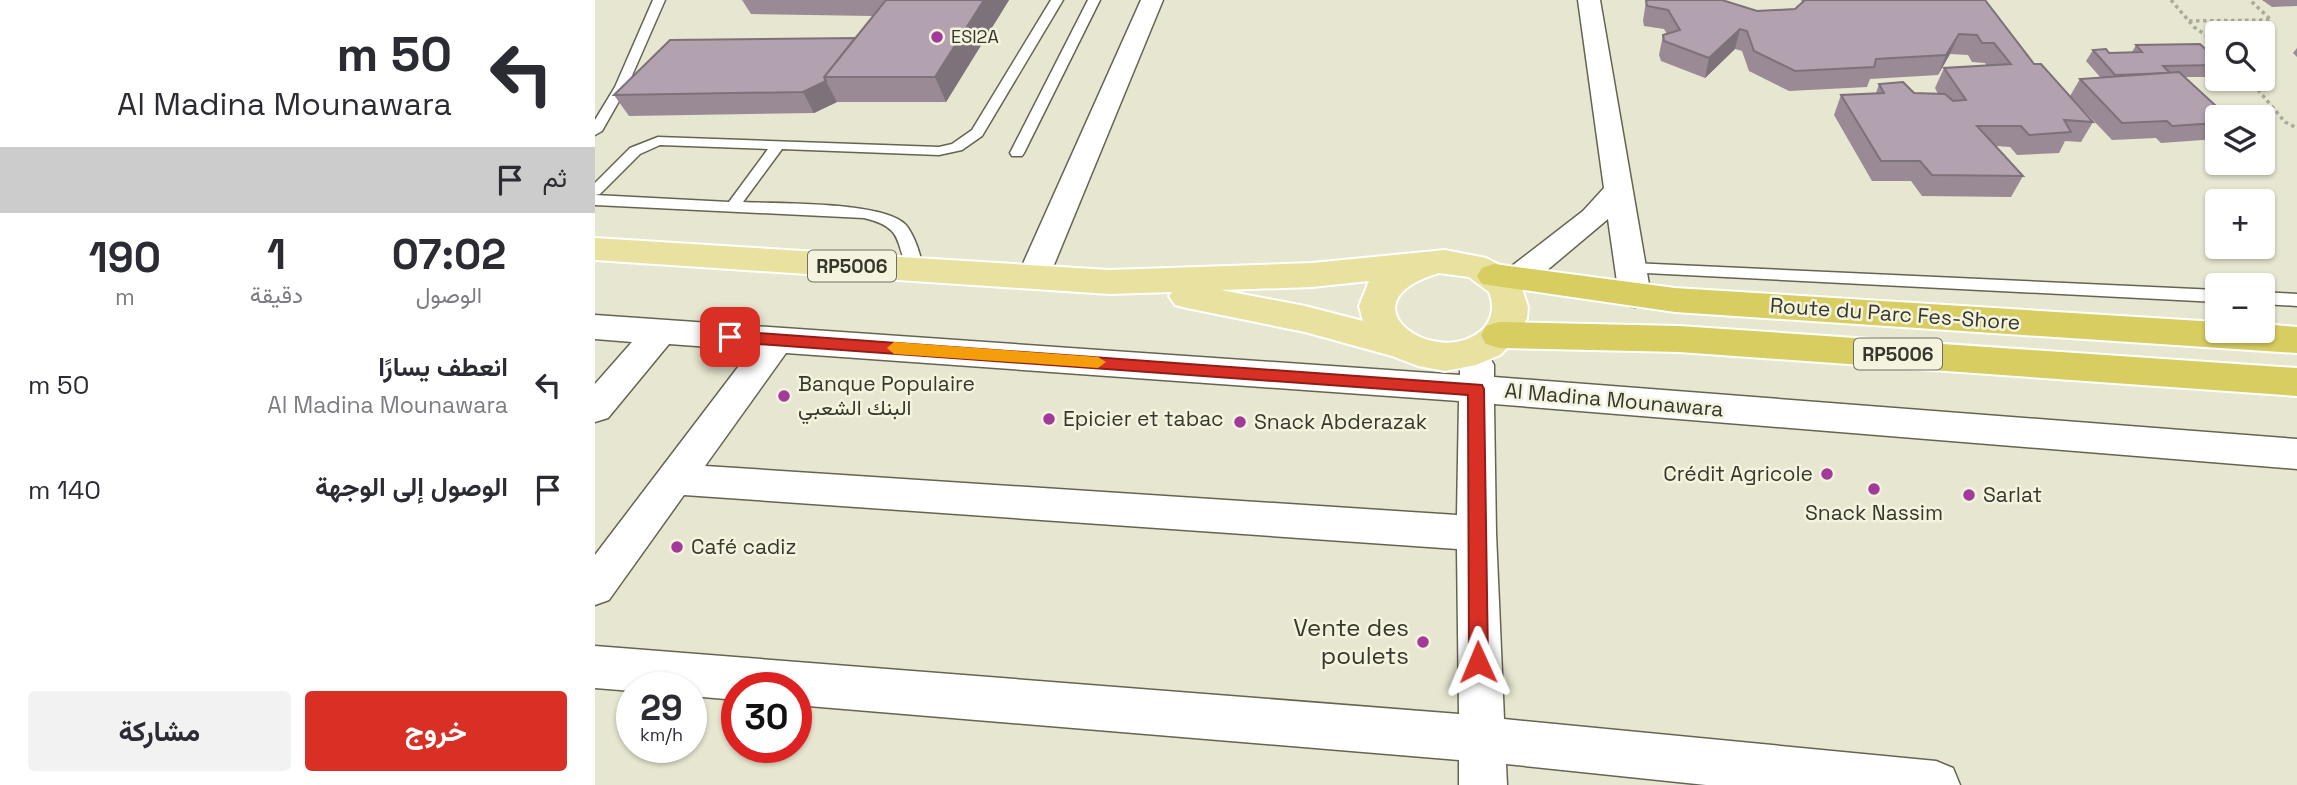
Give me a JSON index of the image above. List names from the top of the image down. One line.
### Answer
{"streets":{"highway":["RP5006","Route du Parc Fes-Shore"],"street":["Al Madina Mounawara"]},"crossings":[["RP5006","Route du Parc Fes-Shore"],["RP5006","Al Madina Mounawara"],["Route du Parc Fes-Shore","Al Madina Mounawara"]],"places":["ESI2A","Banque Populaire البنك الشعبي","Epicier et tabac","Snack Abderazak","Crédit Agricole","Snack Nassim","Sarlat","Café cadiz","Vente des poulets"],"page":{"turn":["50 m","Al Madina Mounawara"],"map_buttons":["+","−"],"then":"ثم","eta":["07:02","الوصول","1","دقيقة","190","m"],"list":[{"name":"انعطف يسارًا","note":"Al Madina Mounawara","value":"50 m"},{"name":"الوصول إلى الوجهة","value":"140 m"}],"speed":"29 km/h","limit":"30","buttons":["خروج","مشاركة"]}}
